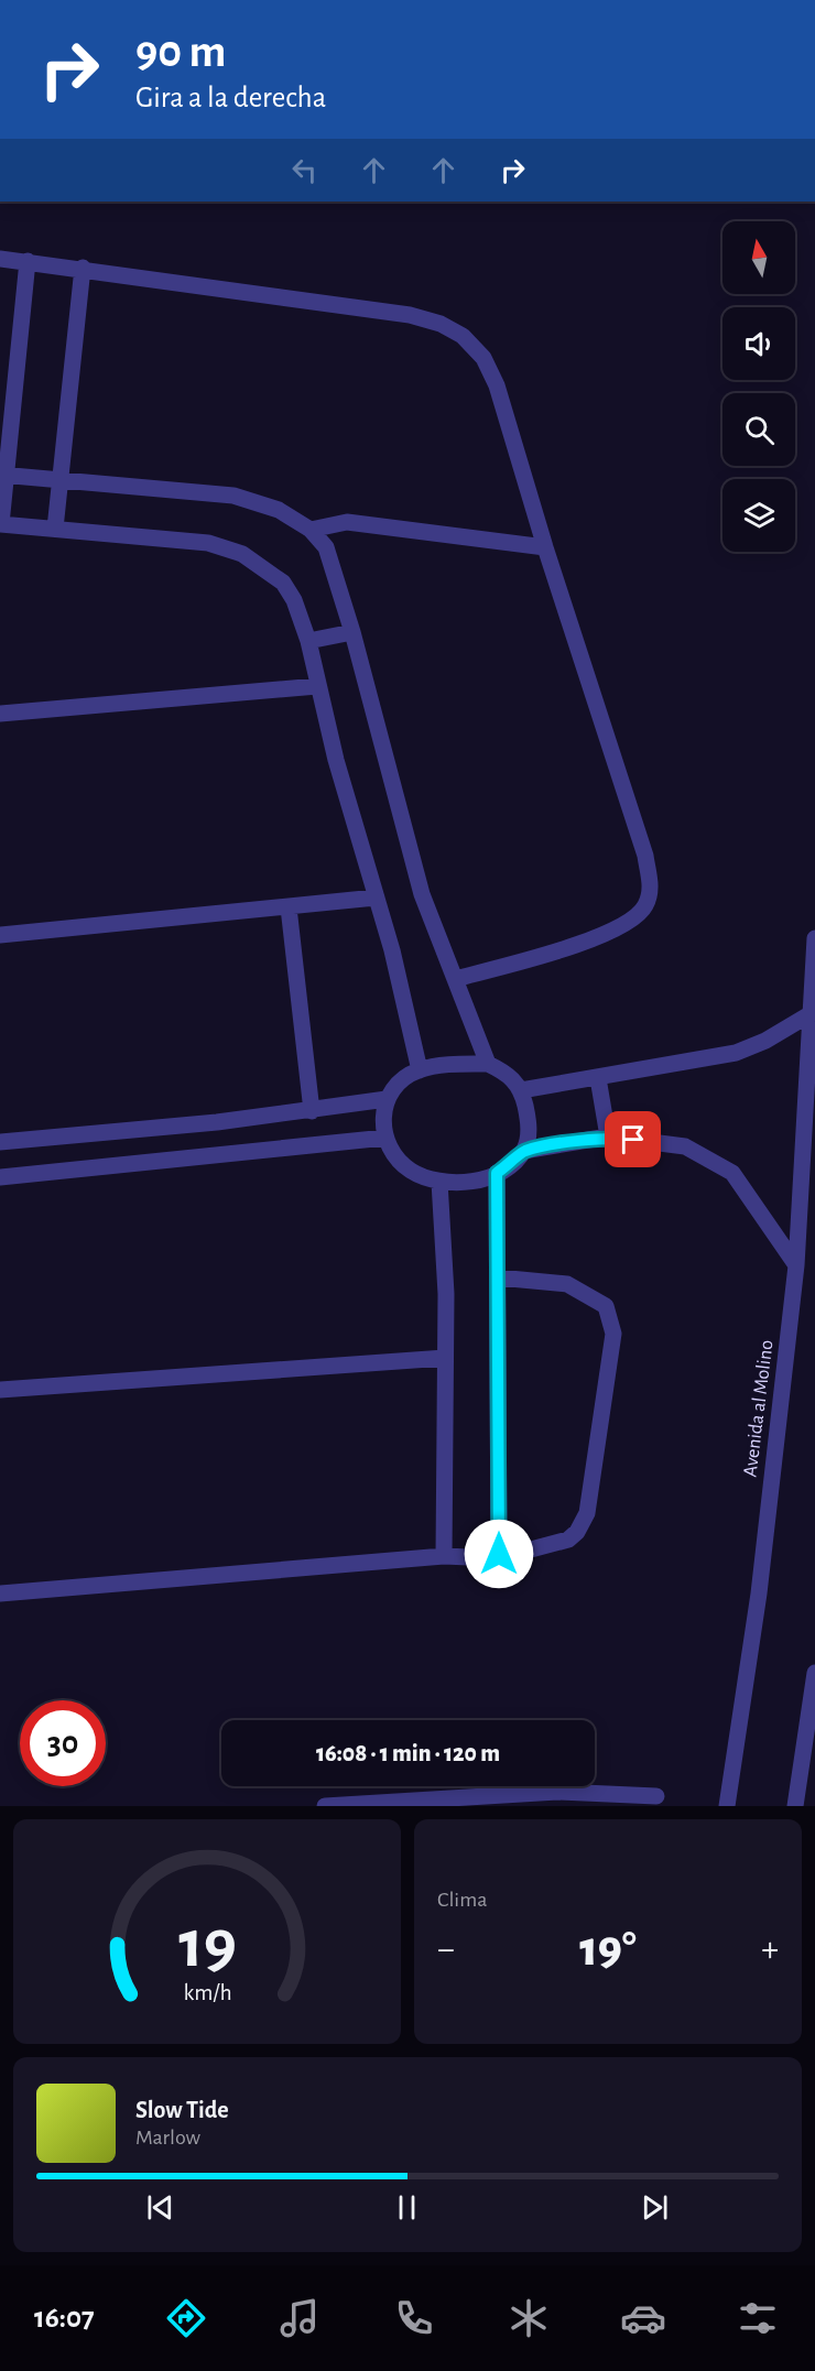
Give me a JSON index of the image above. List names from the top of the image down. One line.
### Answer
{"streets":{"street":["Avenida al Molino"]},"north":"top","page":{"turn":["90 m","Gira a la derecha"],"limit":"30","trip":"16:08 · 1 min · 120 m","tile":"Clima","heat":["−","19°","+"],"song":["Slow Tide","Marlow"],"tabs":"16:07","gauge":["19","km/h"]}}
